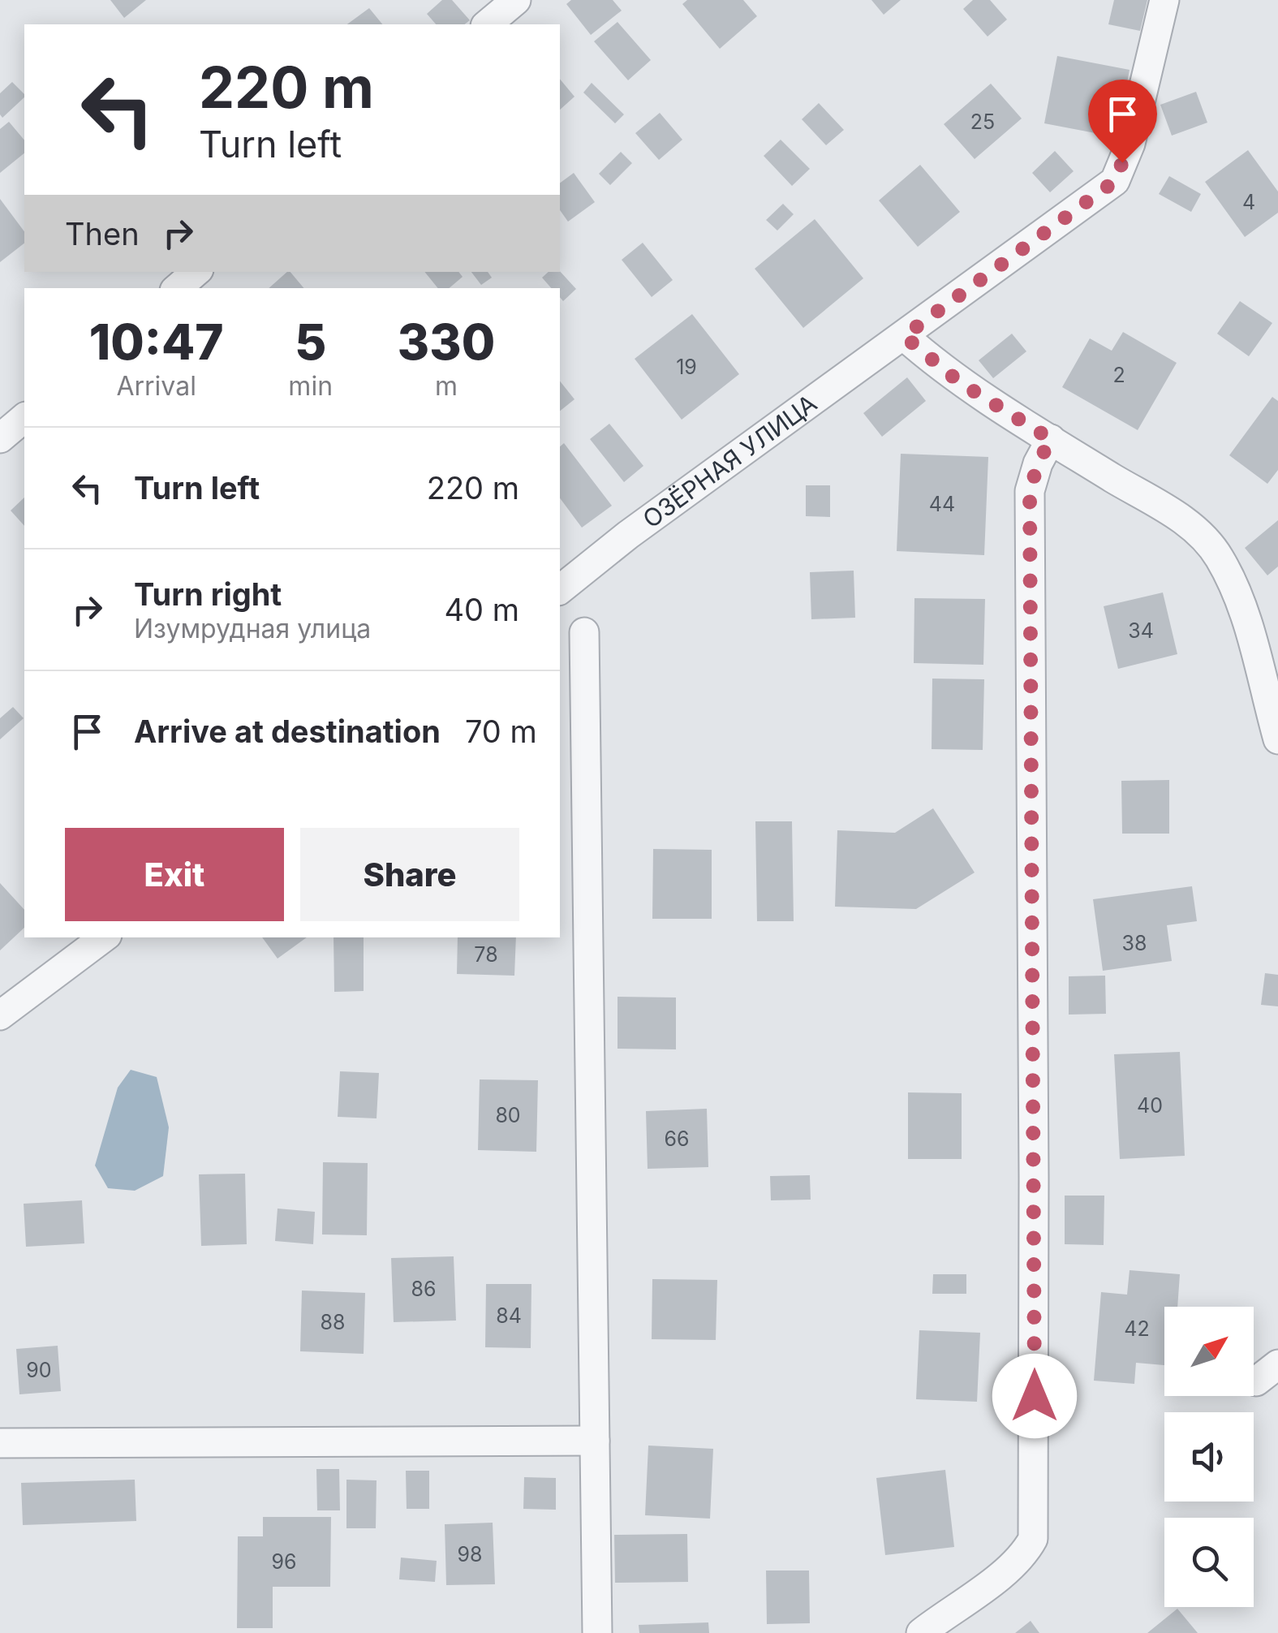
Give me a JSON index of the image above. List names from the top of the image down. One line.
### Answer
{"streets":{"street":["ОЗЁРНАЯ УЛИЦА"]},"house_numbers":["25","4","19","2","44","34","38","78","40","80","66","86","84","88","42","90","98","96"],"north":"top right","page":{"turn":["220 m","Turn left"],"then":"Then","eta":["10:47","Arrival","5","min","330","m"],"list":[{"name":"Turn left","value":"220 m"},{"name":"Turn right","note":"Изумрудная улица","value":"40 m"},{"name":"Arrive at destination","value":"70 m"}],"buttons":["Exit","Share"]}}
